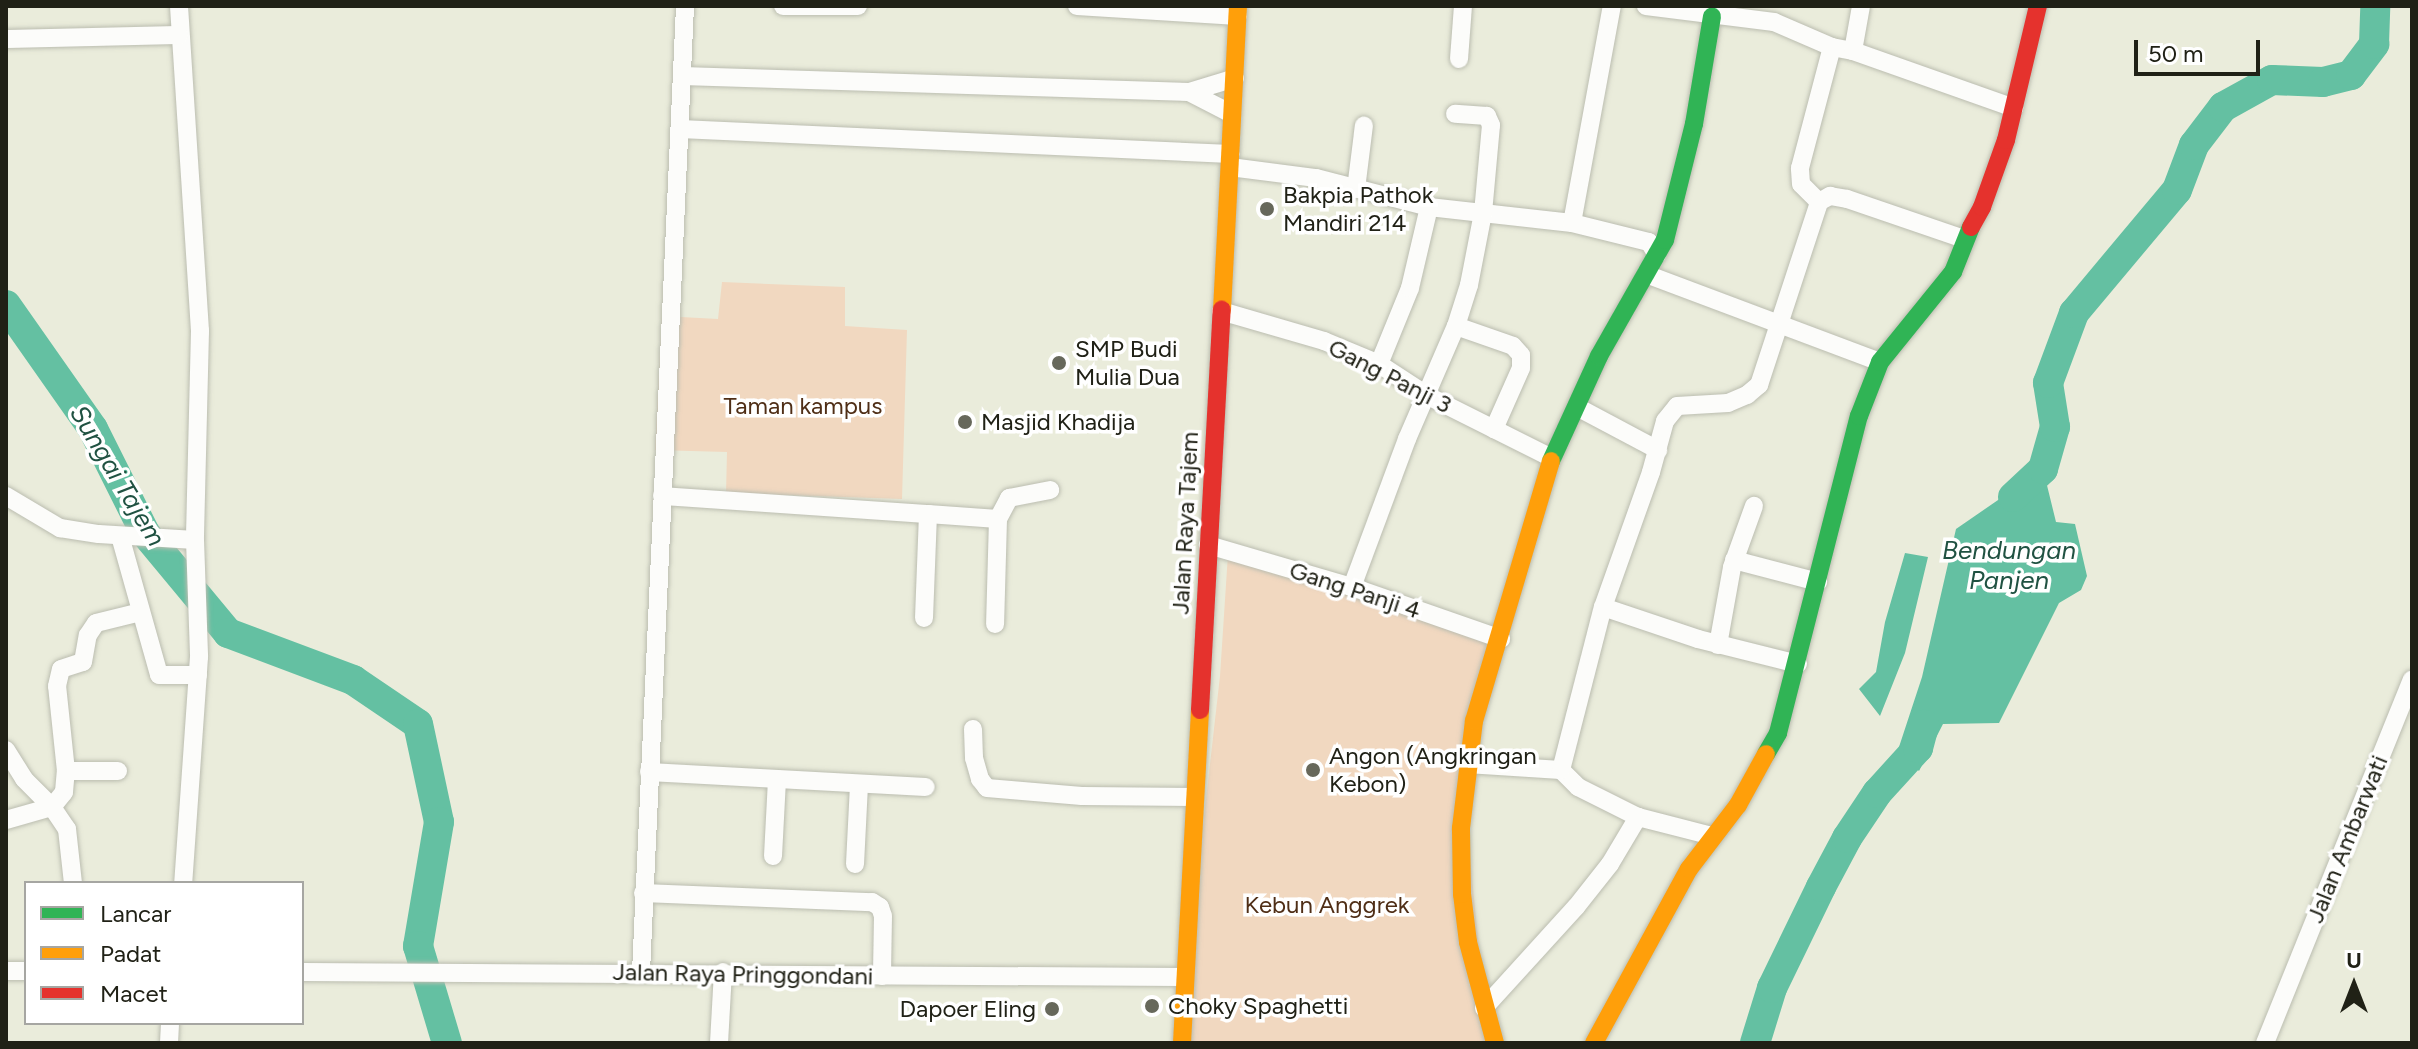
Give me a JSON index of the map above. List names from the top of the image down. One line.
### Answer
{"streets":{"street":["Gang Panji 3","Jalan Raya Tajem","Gang Panji 4","Jalan Ambarwati","Jalan Raya Pringgondani"]},"crossings":[["Gang Panji 3","Jalan Raya Tajem"],["Jalan Raya Tajem","Gang Panji 4"],["Jalan Raya Tajem","Jalan Raya Pringgondani"]],"water":["Sungai Tajem","Bendungan Panjen"],"parks":["Taman kampus","Kebun Anggrek"],"places":["Bakpia Pathok Mandiri 214","SMP Budi Mulia Dua","Masjid Khadija","Angon (Angkringan Kebon)","Choky Spaghetti","Dapoer Eling"],"legend":["Lancar","Padat","Macet"],"scale_bar":"50 m","north":"top"}
